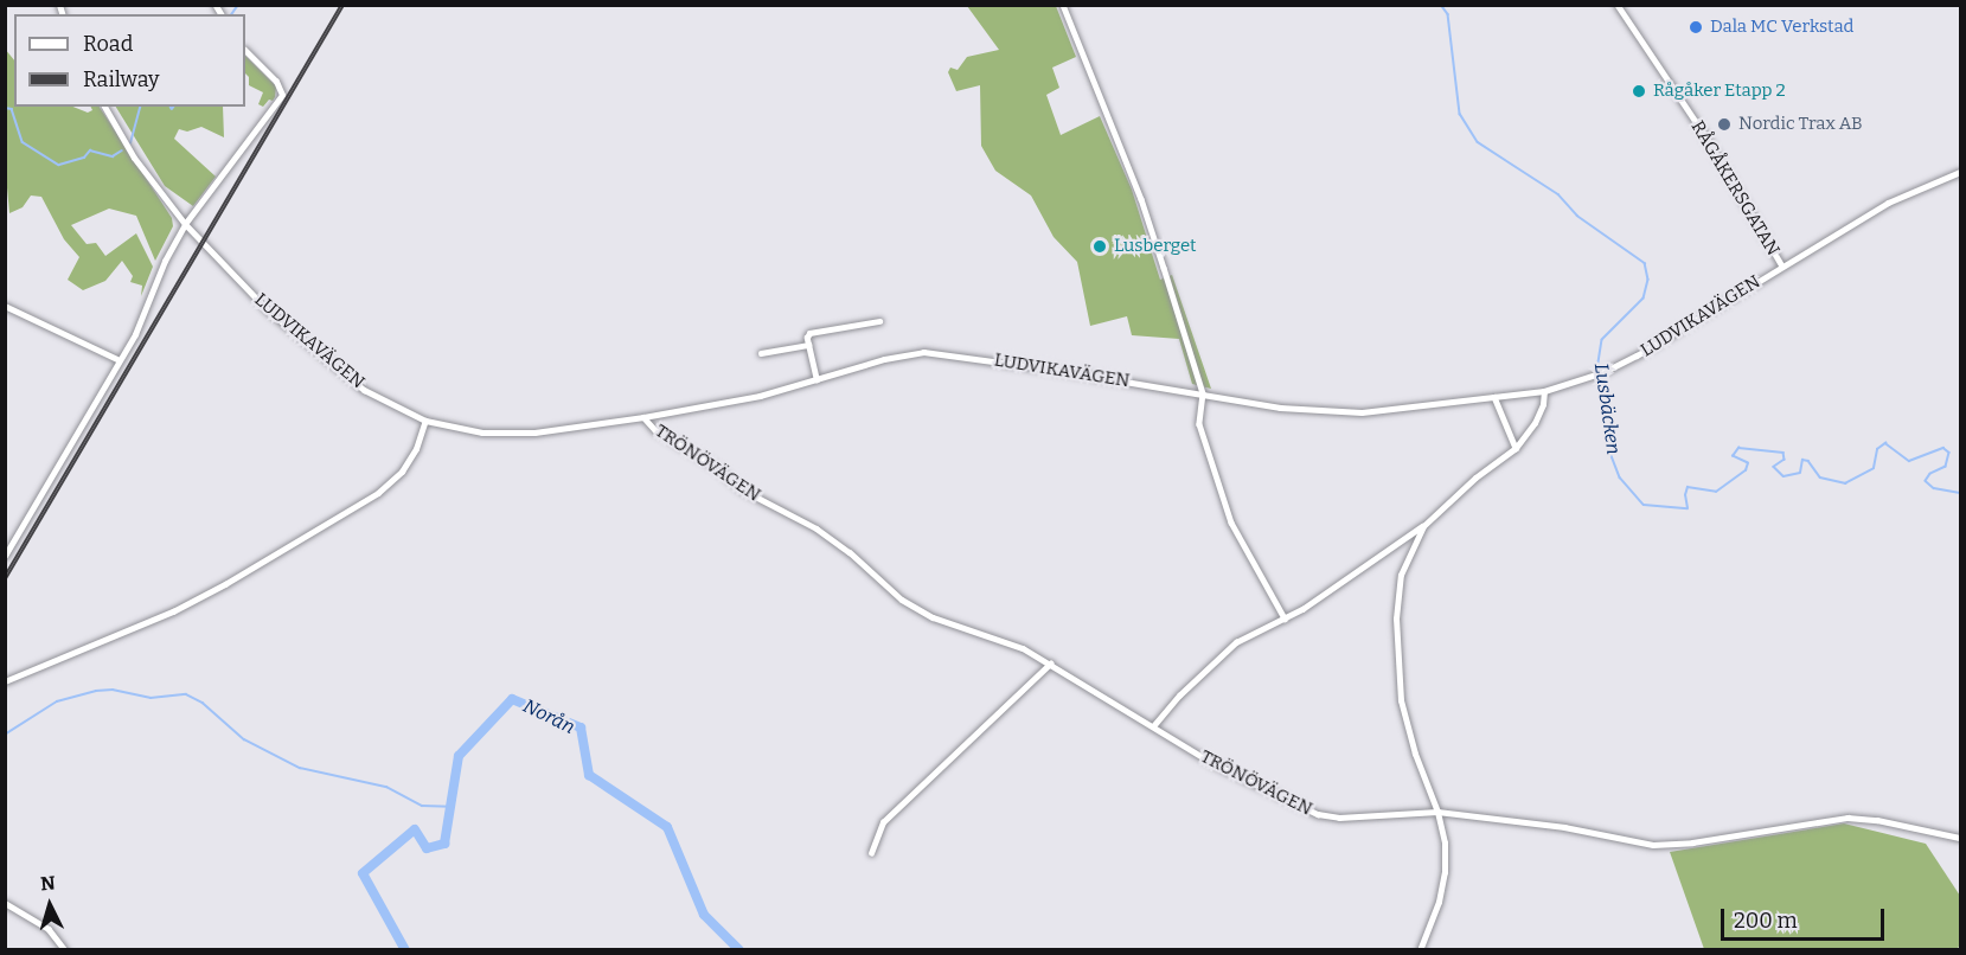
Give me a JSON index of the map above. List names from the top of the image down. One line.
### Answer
{"streets":{"street":["RÅGÅKERSGATAN","LUDVIKAVÄGEN","TRÖNÖVÄGEN"]},"crossings":[["RÅGÅKERSGATAN","LUDVIKAVÄGEN"],["LUDVIKAVÄGEN","TRÖNÖVÄGEN"]],"water":["Lusbäcken","Norån"],"places":["Dala MC Verkstad","Rågåker Etapp 2","Nordic Trax AB","Lusberget"],"legend":["Road","Railway"],"scale_bar":"200 m","north":"top"}
